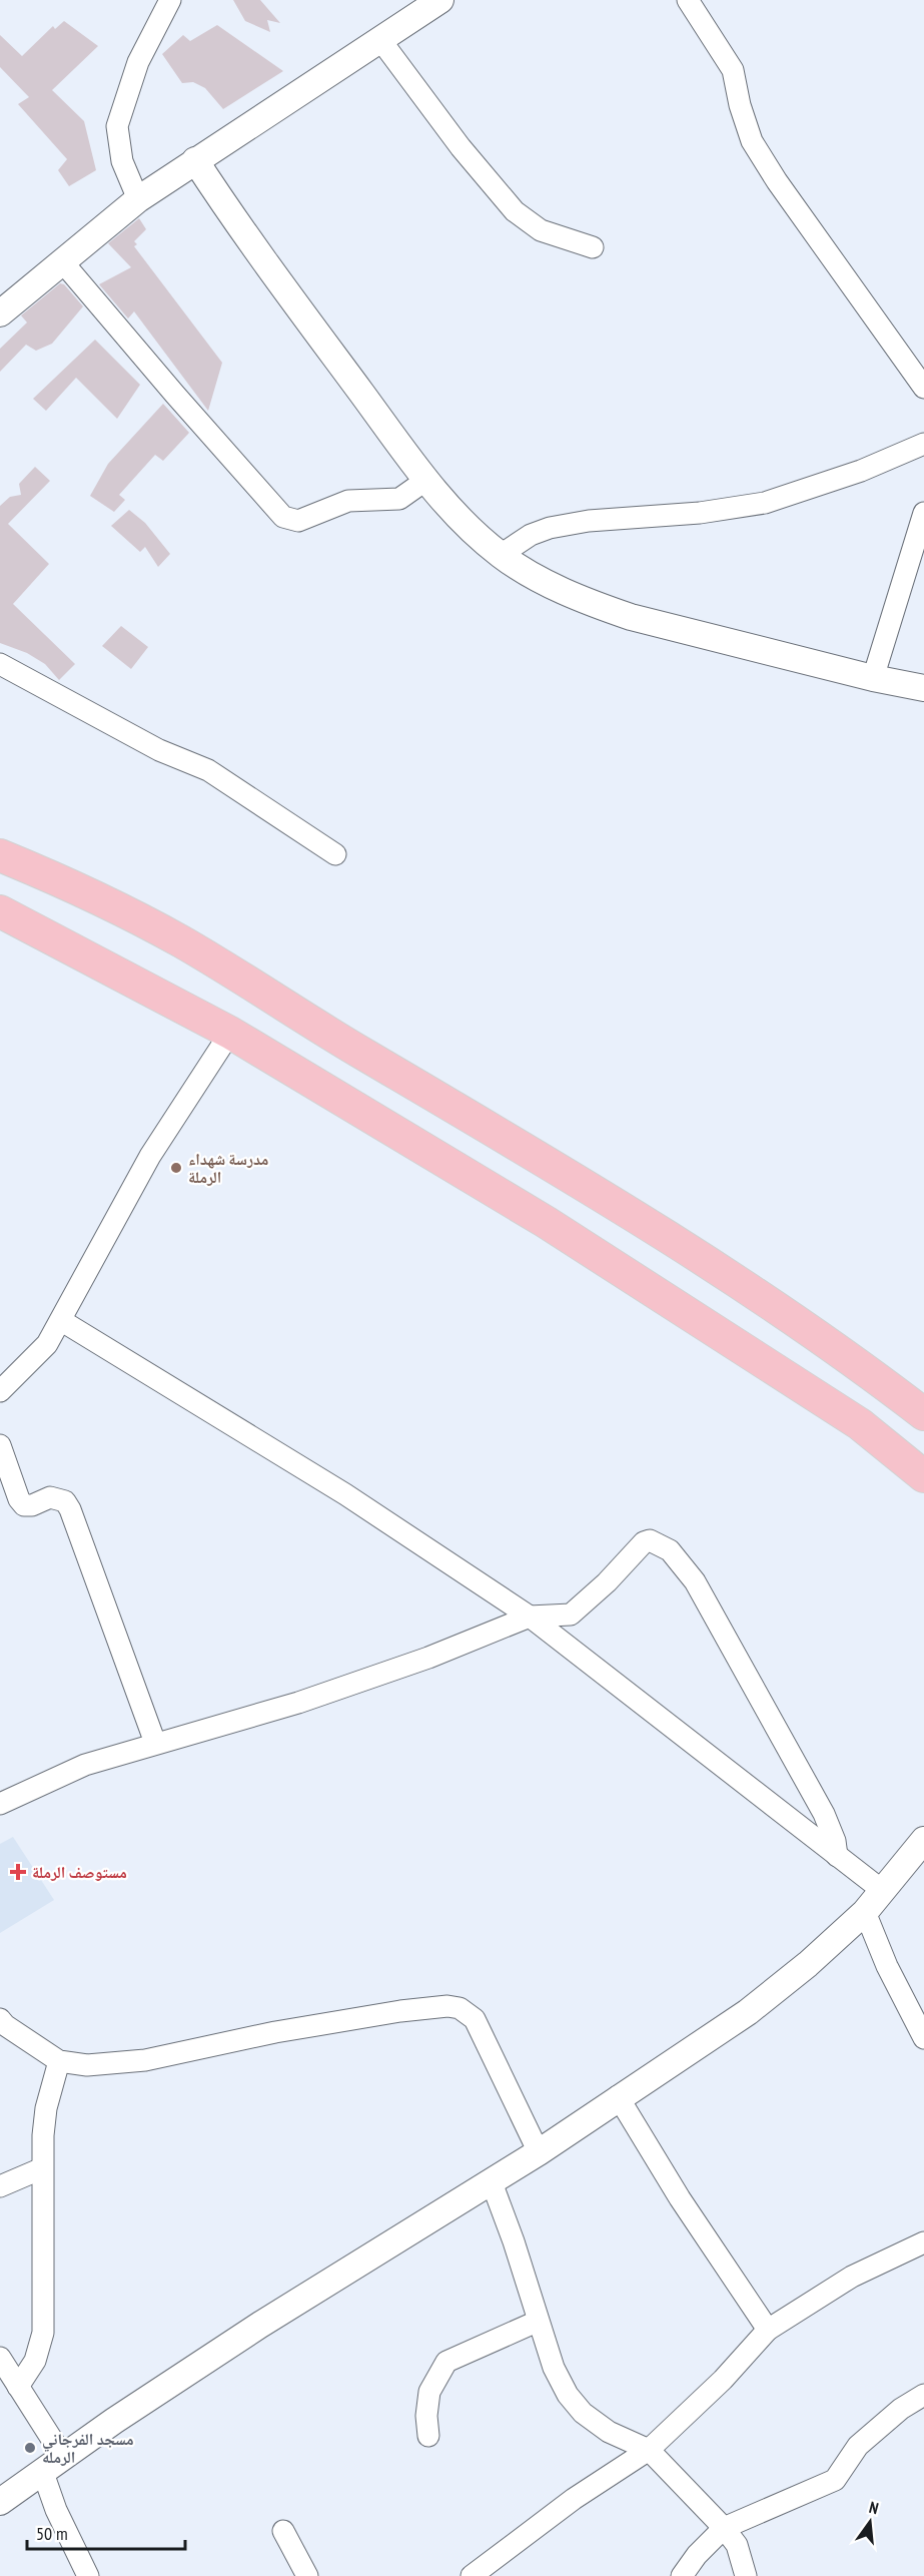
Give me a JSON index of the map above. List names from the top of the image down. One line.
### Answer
{"places":{"other":["مدرسة شهداء الرملة","مسجد الفرجاني الرمله"],"health":["مستوصف الرملة"]},"scale_bar":"50 m","north":"top"}
